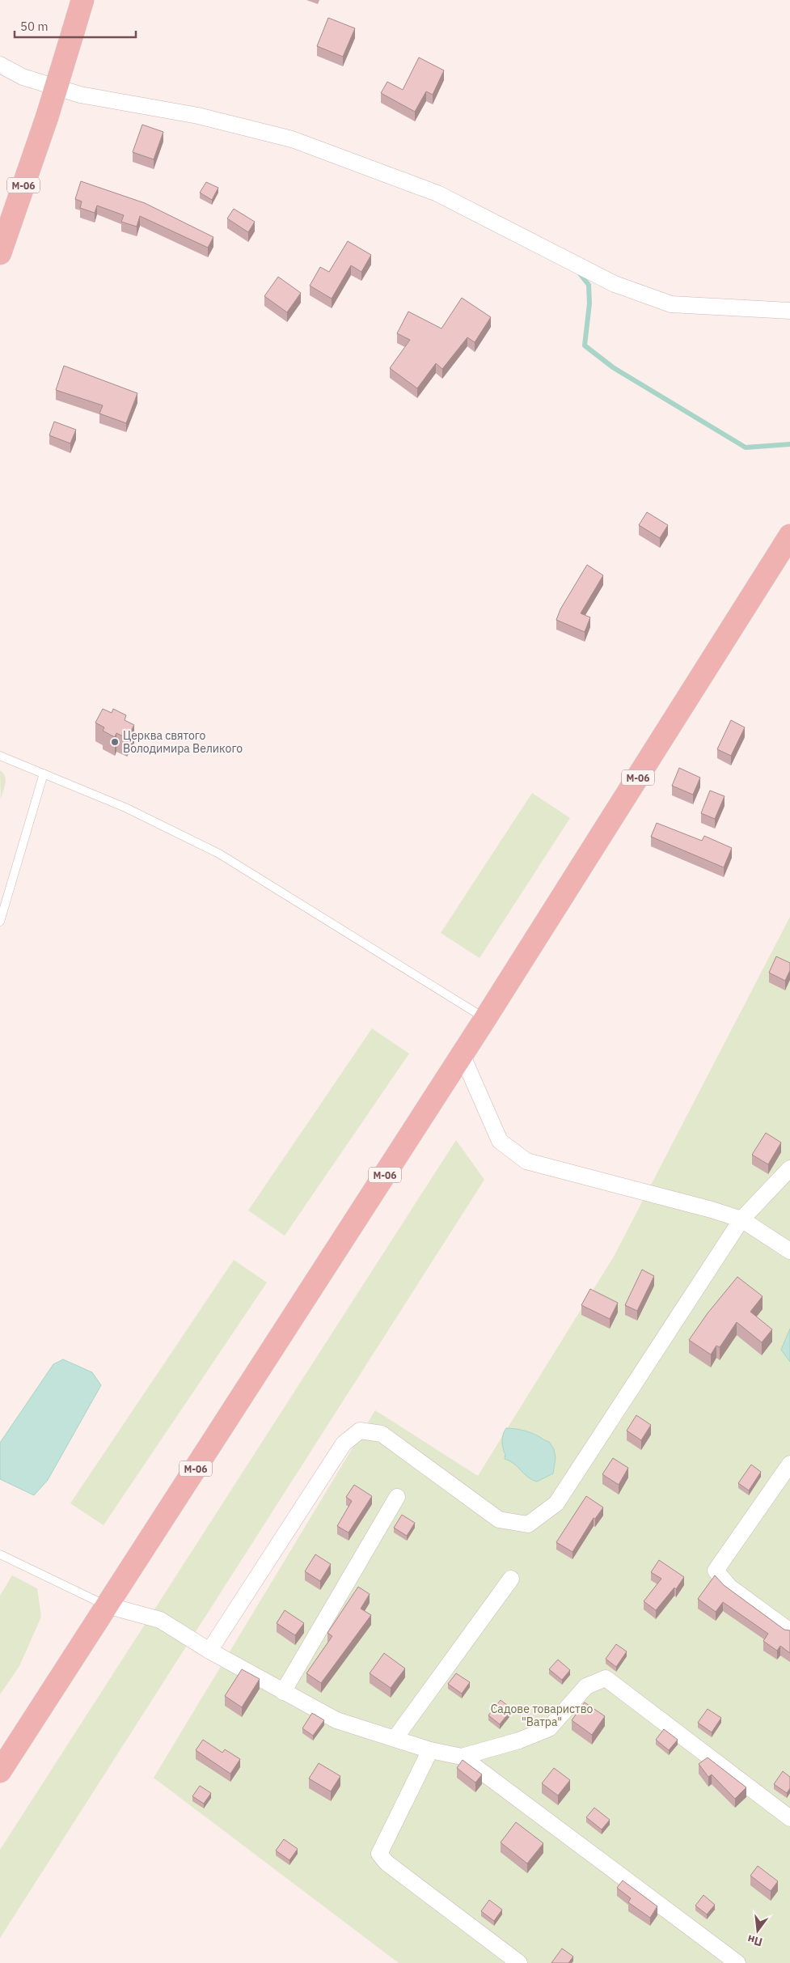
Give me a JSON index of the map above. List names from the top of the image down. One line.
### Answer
{"streets":{"highway":["М-06"]},"parks":["Садове товариство \"Ватра\""],"places":["Церква святого Володимира Великого"],"scale_bar":"50 m","north":"bottom"}
